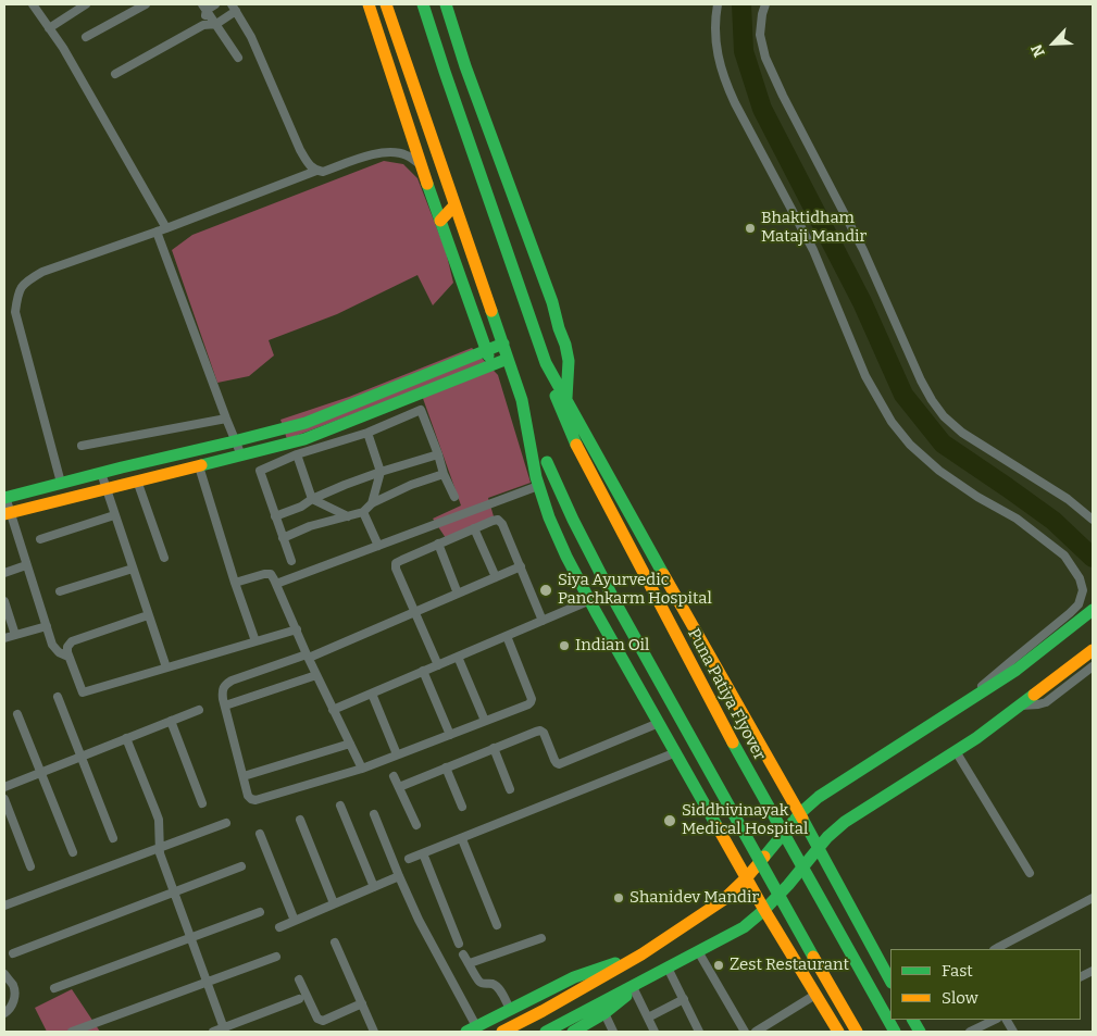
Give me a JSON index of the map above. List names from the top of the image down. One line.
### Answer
{"streets":{"main road":["Puna Patiya Flyover"]},"places":["Bhaktidham Mataji Mandir","Siya Ayurvedic Panchkarm Hospital","Indian Oil","Siddhivinayak Medical Hospital","Shanidev Mandir","Zest Restaurant"],"legend":["Fast","Slow"],"north":"bottom left"}
